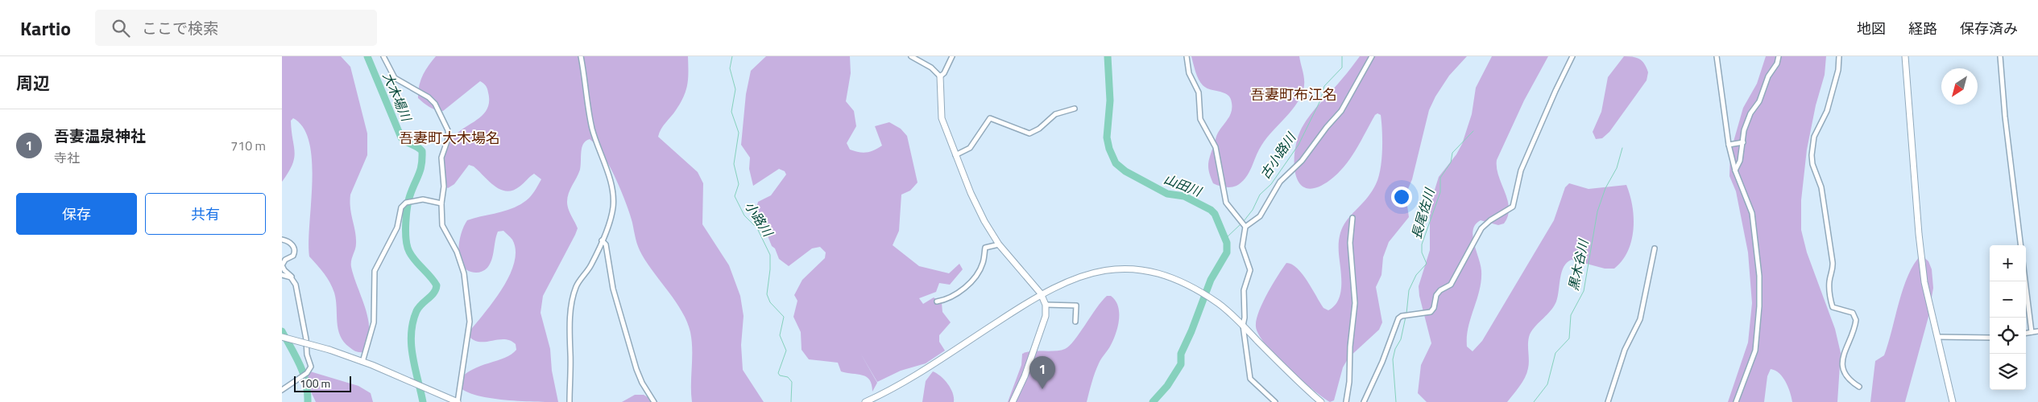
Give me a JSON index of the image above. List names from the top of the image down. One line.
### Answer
{"districts":["吾妻町布江名","吾妻町大木場名"],"water":["大木場川","古小路川","山田川","長尾佐川","小路川","黒木谷川"],"scale_bar":"100 m","north":"bottom left","page":{"header":"Kartio","search":"ここで検索","nav":["地図","経路","保存済み"],"heading":"周辺","list":[{"mark":"1","name":"吾妻温泉神社","note":"寺社","value":"710 m"}],"buttons":["保存","共有"],"map_buttons":["+","−"],"pins":"1","scale":"100 m"}}
